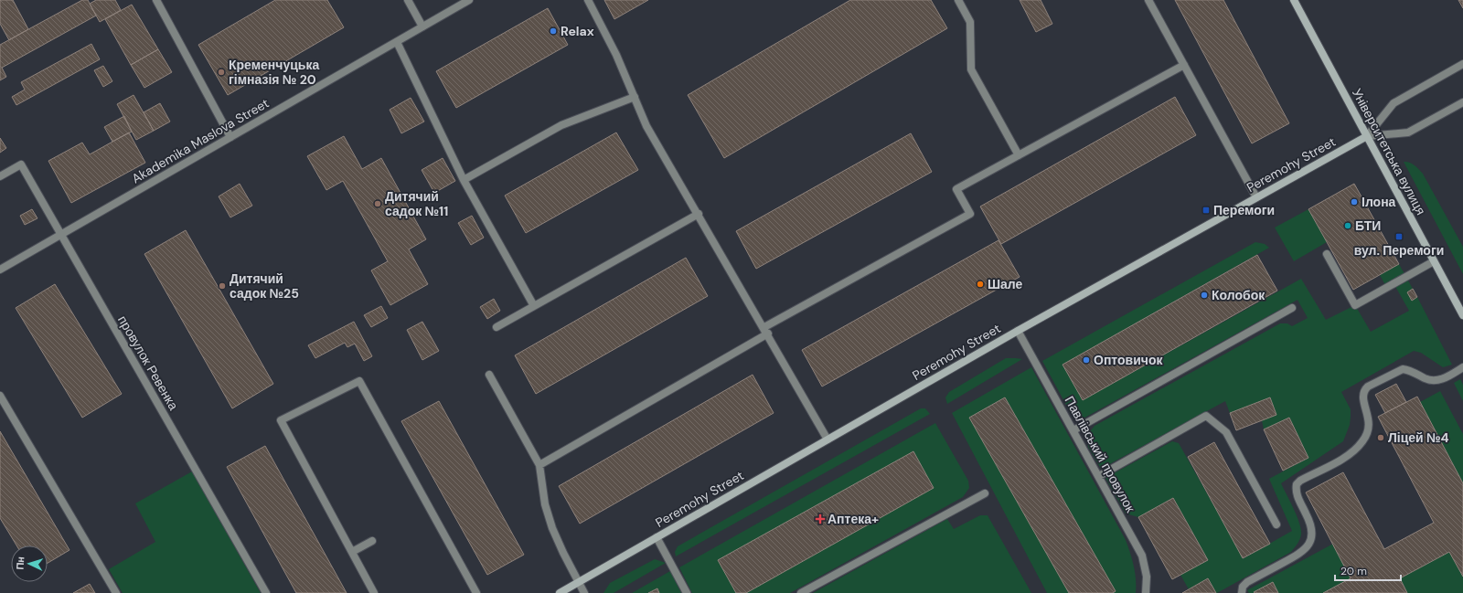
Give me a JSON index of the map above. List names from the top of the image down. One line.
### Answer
{"streets":{"main road":["Університетська вулиця","Peremohy Street"],"street":["Akademika Maslova Street","провулок Ревенка","Павлівський провулок"]},"crossings":[["Akademika Maslova Street","провулок Ревенка"],["Університетська вулиця","Peremohy Street"],["Peremohy Street","Павлівський провулок"]],"places":{"other":["Relax","Кременчуцька гімназія № 20","Ілона","Дитячий садок №11","БТИ","Шале","Дитячий садок №25","Колобок","Оптовичок","Ліцей №4"],"transit":["Перемоги","вул. Перемоги"],"health":["Аптека+"]},"scale_bar":"20 m","north":"left"}
